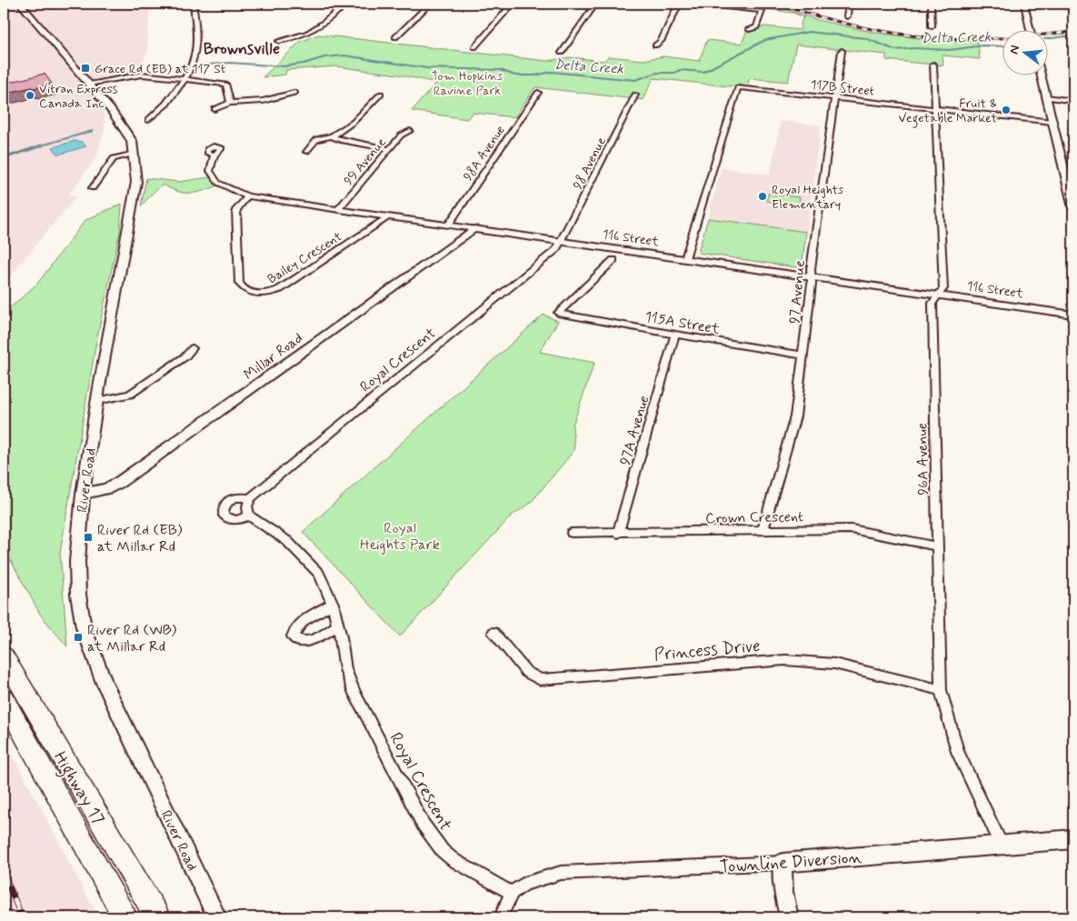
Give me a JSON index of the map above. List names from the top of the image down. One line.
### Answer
{"streets":{"highway":["Highway 17"],"street":["117B Street","98A Avenue","99 Avenue","98 Avenue","116 Street","Bailey Crescent","97 Avenue","115A Street","Millar Road","Royal Crescent","97A Avenue","96A Avenue","River Road","Crown Crescent","Princess Drive","Townline Diversion"]},"crossings":[["117B Street","116 Street"],["117B Street","97 Avenue"],["117B Street","96A Avenue"],["98A Avenue","116 Street"],["99 Avenue","116 Street"],["98 Avenue","116 Street"],["98 Avenue","Royal Crescent"],["116 Street","Bailey Crescent"],["116 Street","97 Avenue"],["116 Street","Millar Road"],["116 Street","Royal Crescent"],["116 Street","96A Avenue"],["97 Avenue","115A Street"],["97 Avenue","Crown Crescent"],["115A Street","97A Avenue"],["Millar Road","River Road"],["Royal Crescent","Townline Diversion"],["97A Avenue","Crown Crescent"],["96A Avenue","Crown Crescent"],["96A Avenue","Princess Drive"],["96A Avenue","Townline Diversion"]],"districts":["Brownsville"],"water":["Delta Creek"],"parks":["Tom Hopkins Ravine Park","Royal Heights Park"],"places":{"transit":["Grace Rd (EB) at 117 St","River Rd (EB) at Millar Rd","River Rd (WB) at Millar Rd"],"other":["Vitran Express Canada Inc","Fruit & Vegetable Market","Royal Heights Elementary"]},"north":"left"}
